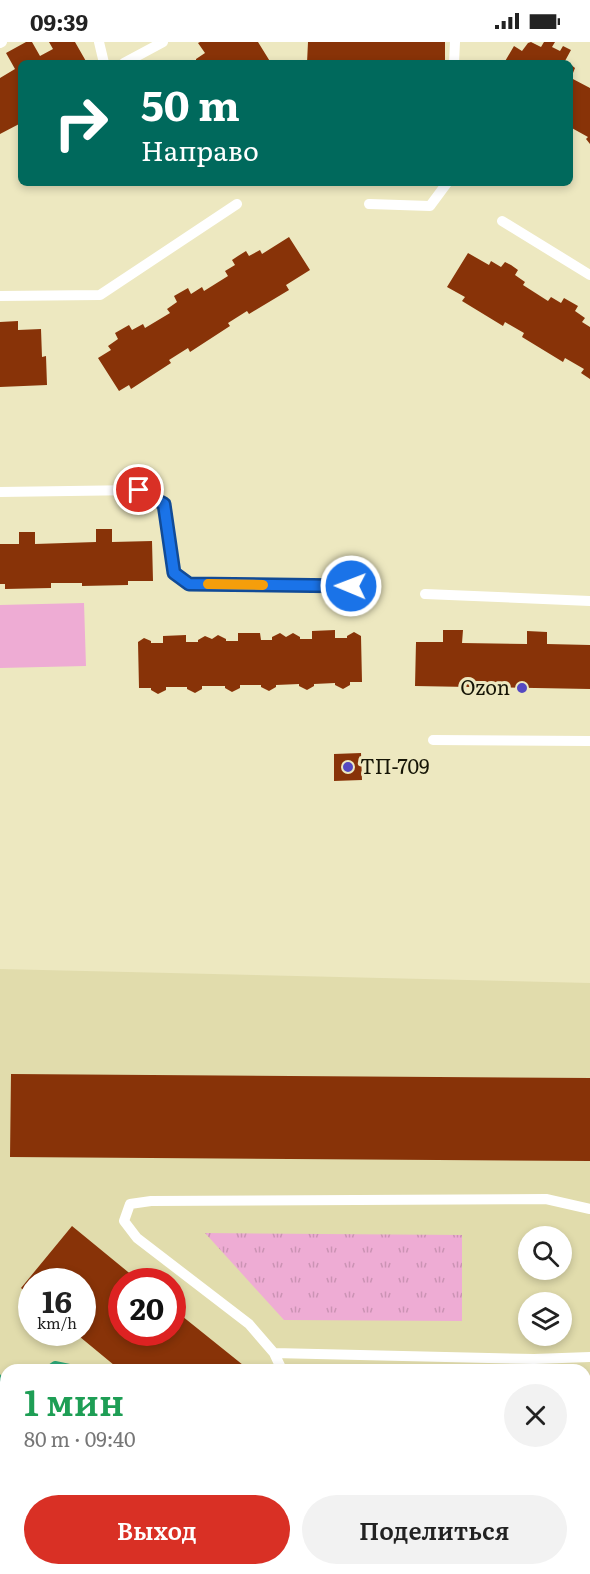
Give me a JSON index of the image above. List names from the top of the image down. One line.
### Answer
{"places":["Ozon","ТП-709"],"page":{"status":"09:39","turn":["50 m","Направо"],"speed":"16 km/h","limit":"20","heading":["1 мин","80 m · 09:40"],"buttons":["Выход","Поделиться"]}}
